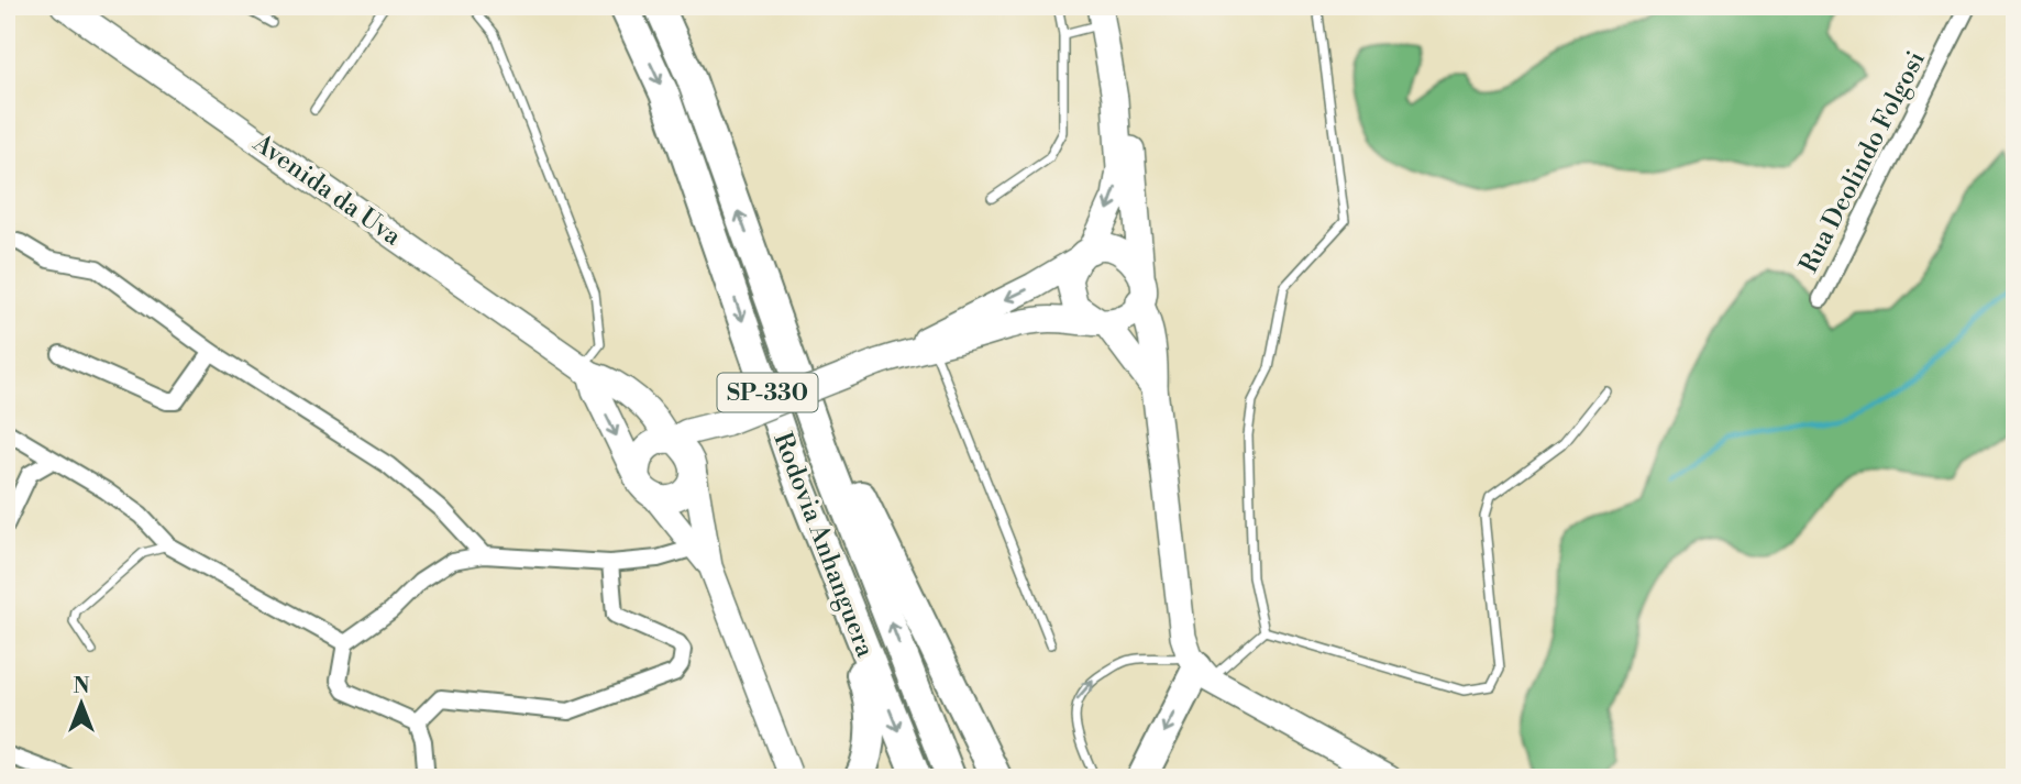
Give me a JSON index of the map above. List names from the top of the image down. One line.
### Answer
{"streets":{"highway":["SP-330","Rodovia Anhanguera"],"main road":["Avenida da Uva"],"street":["Rua Deolindo Folgosi"]},"north":"top"}
